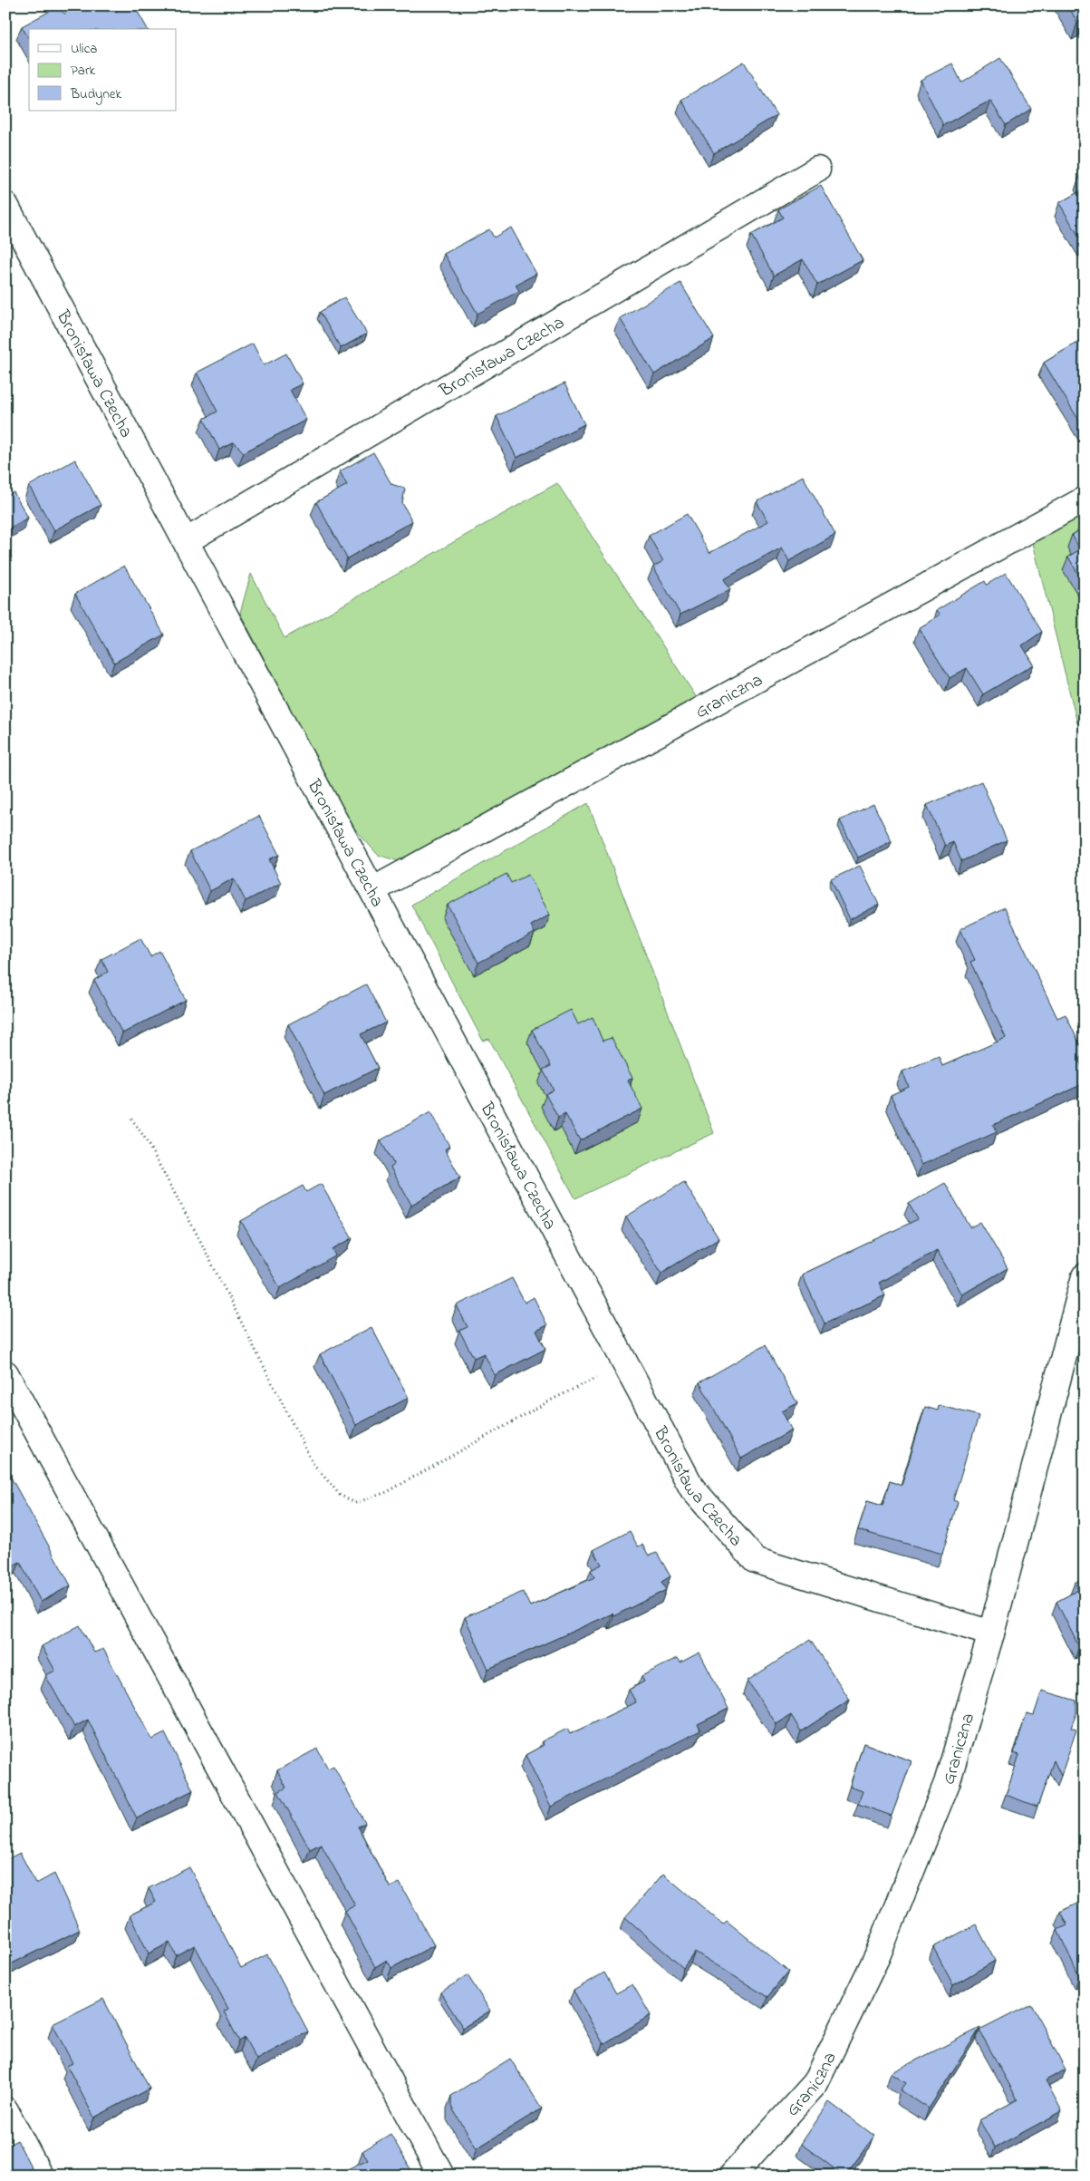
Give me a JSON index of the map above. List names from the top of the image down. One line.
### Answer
{"streets":{"street":["Bronisława Czecha","Graniczna"]},"crossings":[["Bronisława Czecha","Graniczna"]],"legend":["Ulica","Park","Budynek"]}
